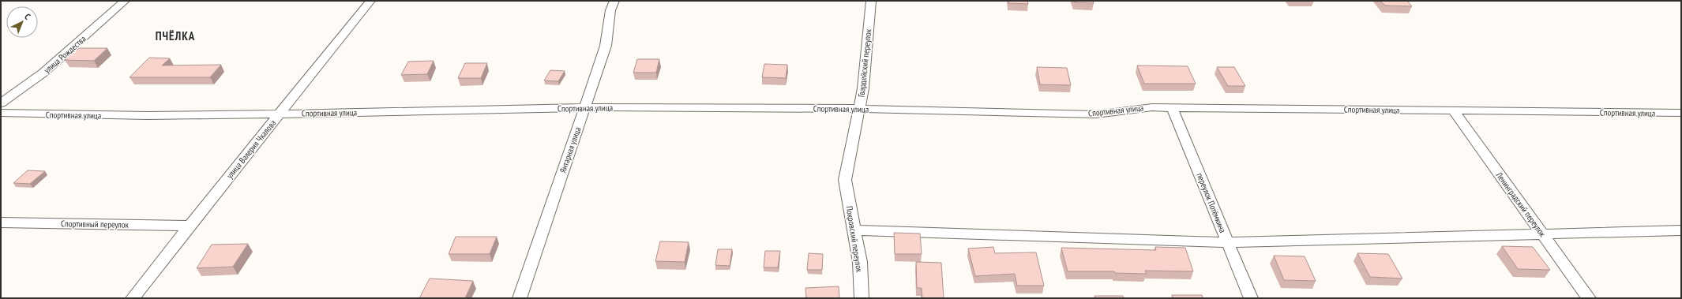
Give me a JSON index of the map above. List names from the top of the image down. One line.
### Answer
{"streets":{"street":["улица Рождества","Гвардейский переулок","Спортивная улица","улица Валерия Чкалова","Янтарная улица","переулок Потёмкина","Ленинградский переулок","Спортивный переулок","Покровский переулок"]},"crossings":[["Гвардейский переулок","Спортивная улица"],["Гвардейский переулок","Покровский переулок"],["Спортивная улица","улица Валерия Чкалова"],["Спортивная улица","Янтарная улица"],["Спортивная улица","переулок Потёмкина"],["Спортивная улица","Ленинградский переулок"],["улица Валерия Чкалова","Спортивный переулок"]],"districts":["ПЧЁЛКА"],"north":"top right"}
